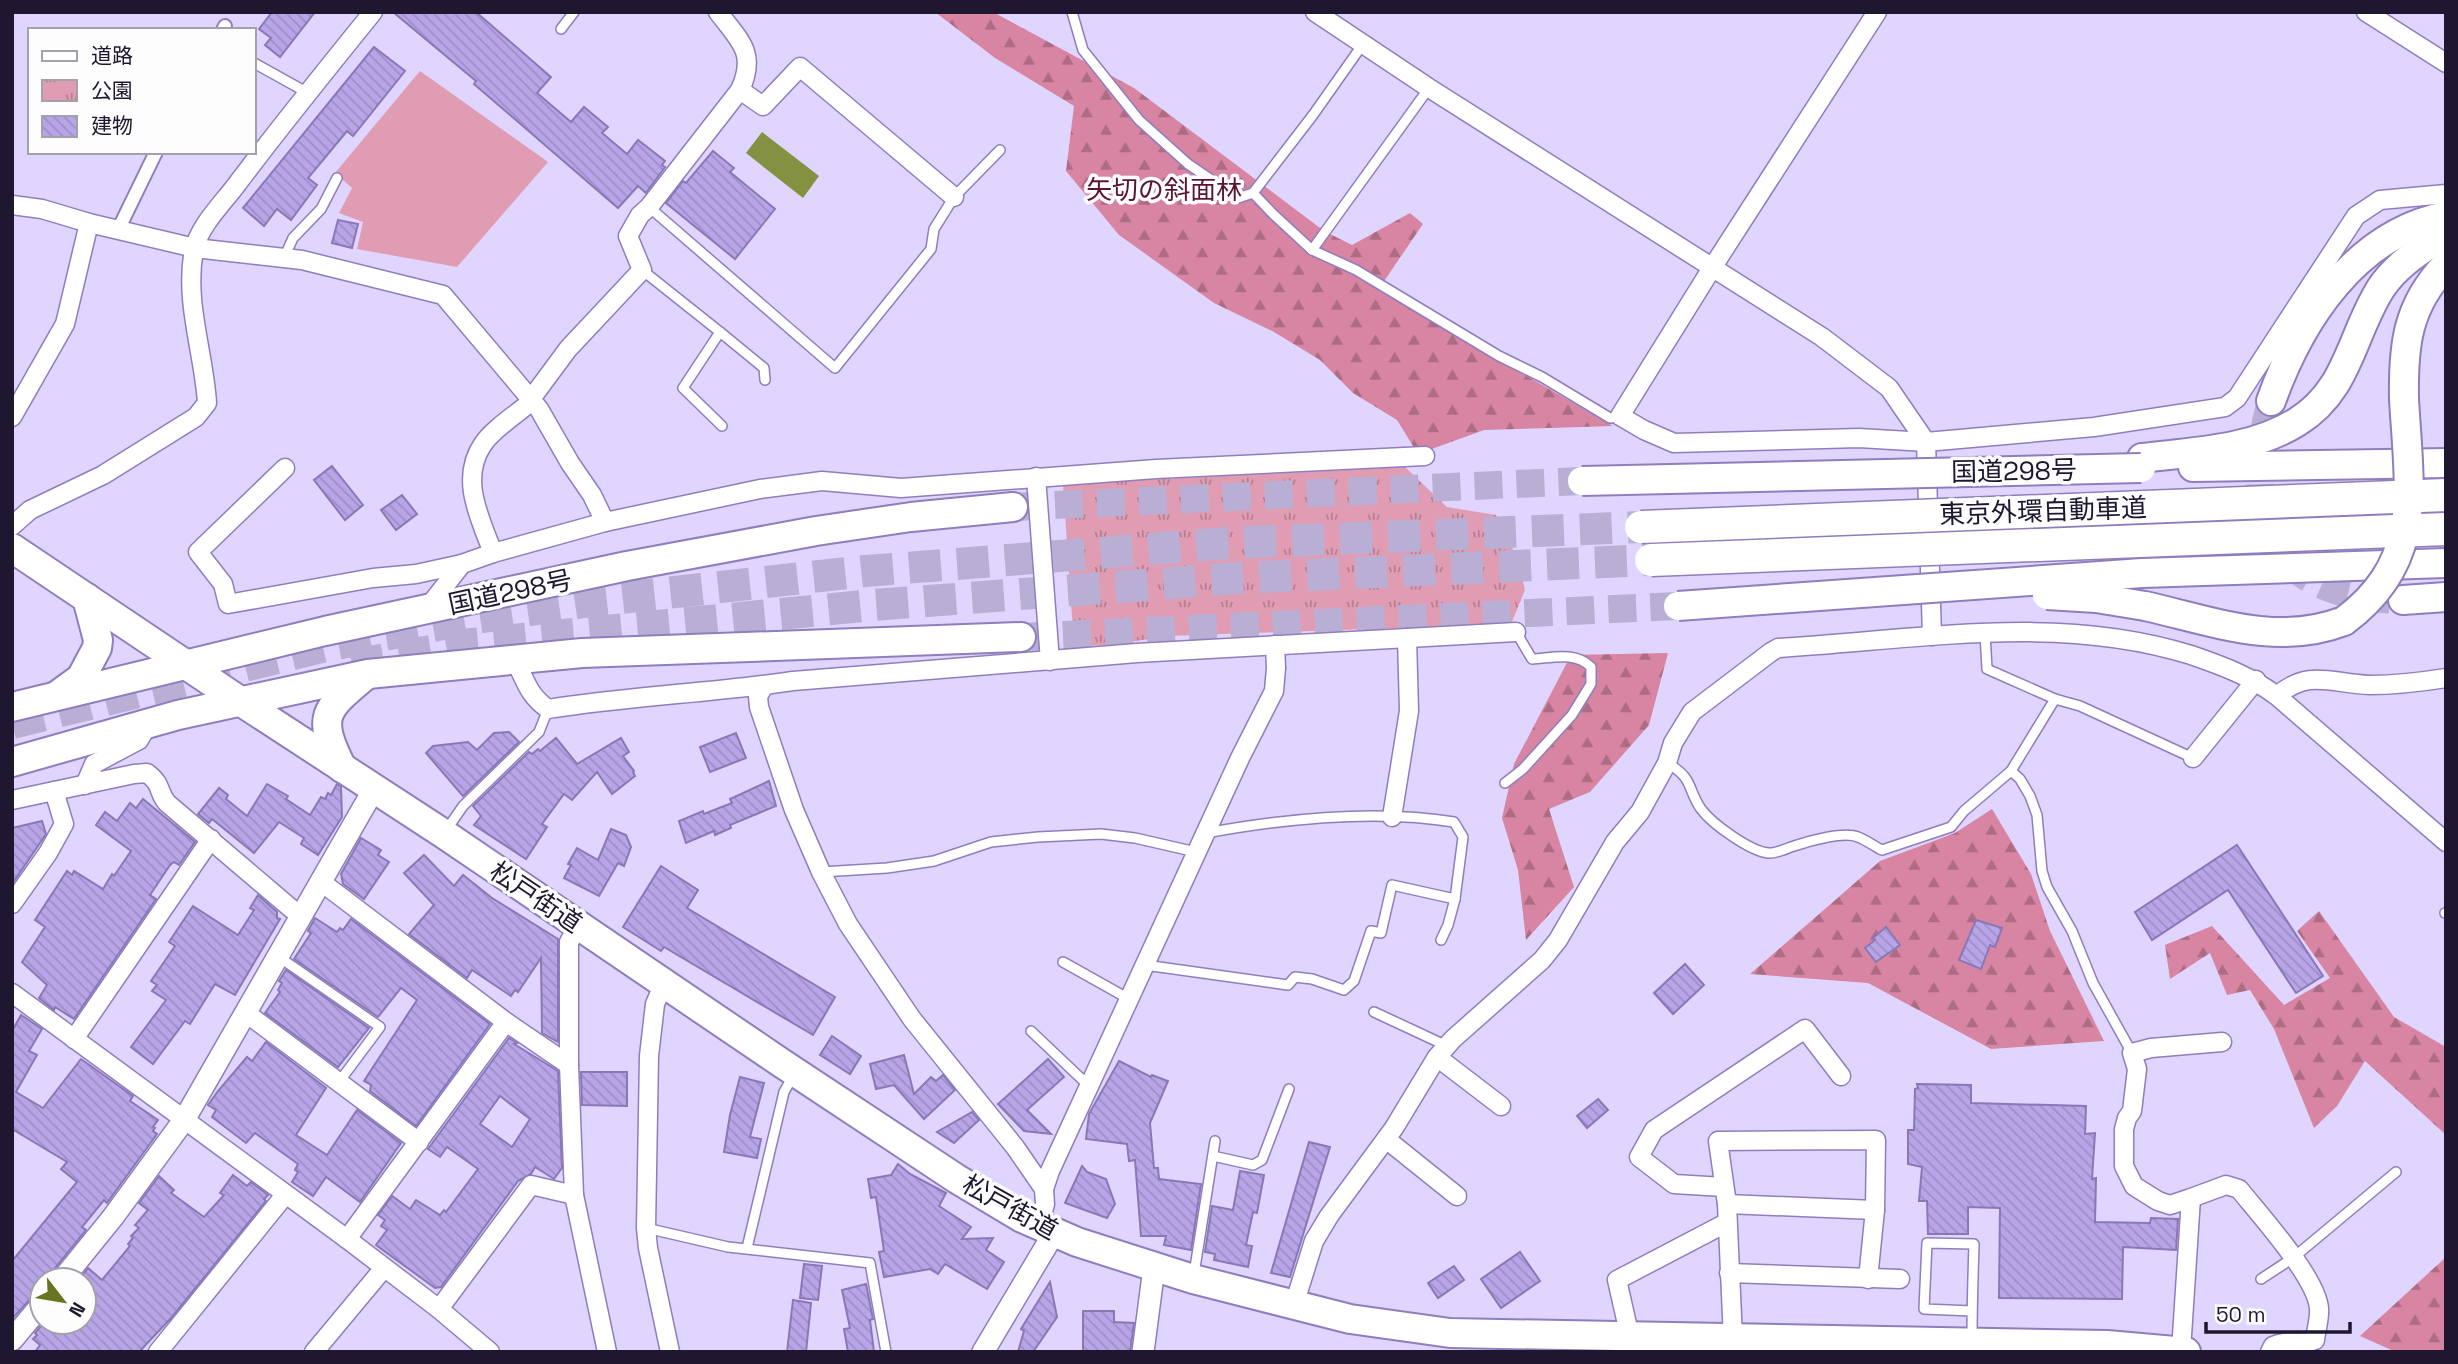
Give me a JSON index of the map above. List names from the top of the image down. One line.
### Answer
{"streets":{"highway":["東京外環自動車道"],"main road":["国道298号","松戸街道"]},"crossings":[["国道298号","松戸街道"]],"parks":["矢切の斜面林"],"legend":["道路","公園","建物"],"scale_bar":"50 m","north":"bottom right"}
